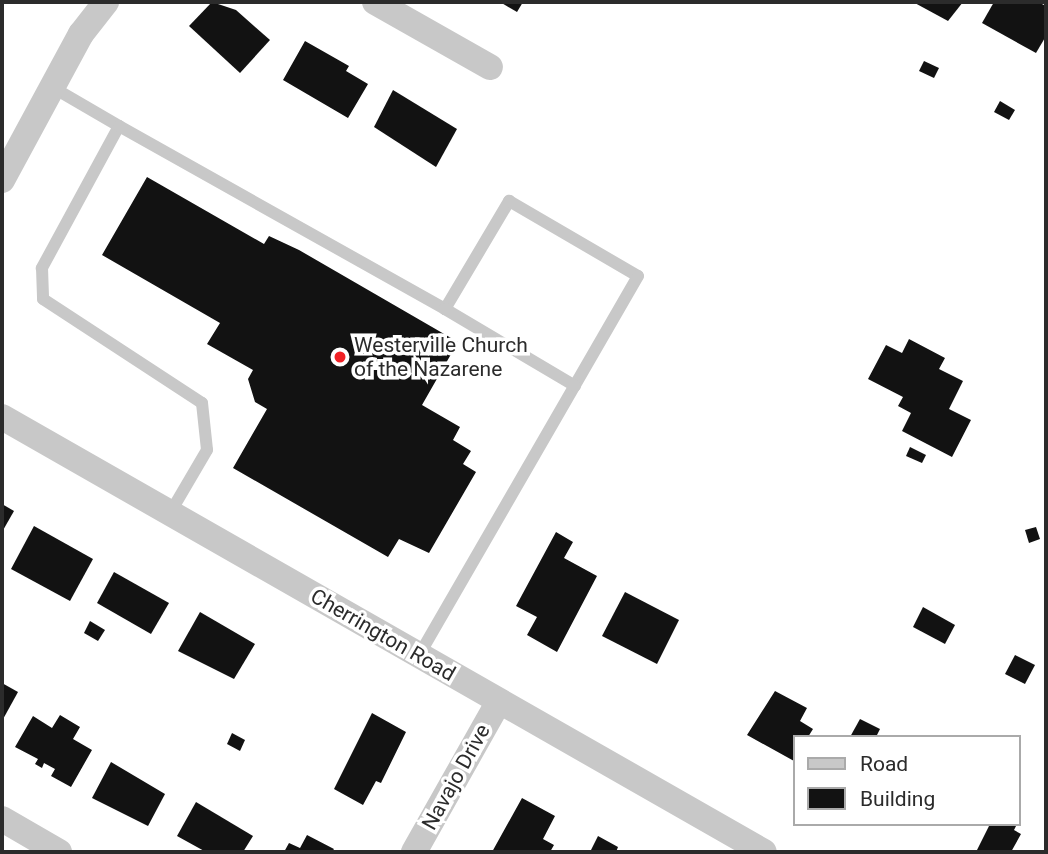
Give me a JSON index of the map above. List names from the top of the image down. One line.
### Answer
{"streets":{"street":["Cherrington Road","Navajo Drive"]},"crossings":[["Cherrington Road","Navajo Drive"]],"places":["Westerville Church of the Nazarene"],"legend":["Road","Building"]}
